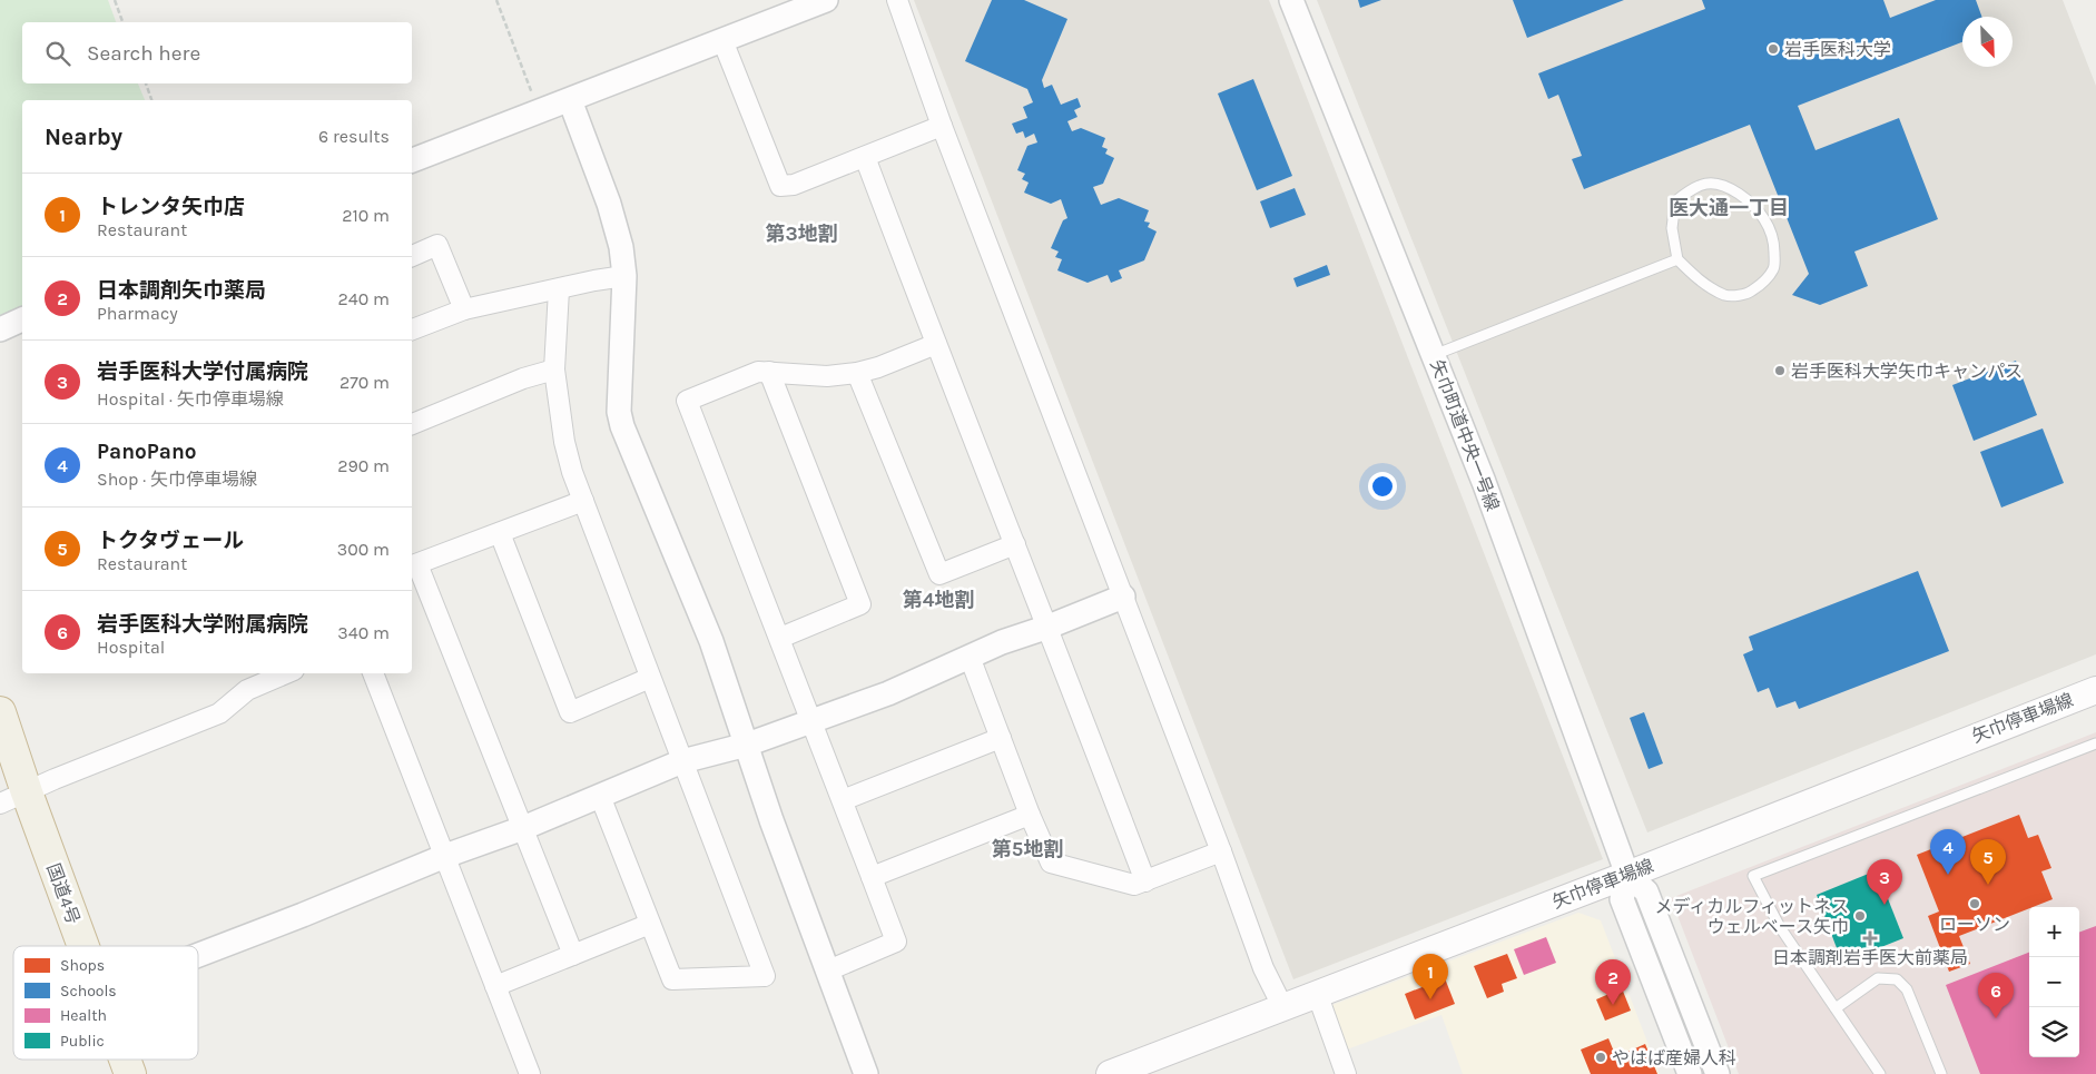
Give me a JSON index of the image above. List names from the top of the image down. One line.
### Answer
{"streets":{"highway":["国道4号"],"main road":["矢巾停車場線"],"street":["矢巾町道中央一号線"]},"crossings":[["矢巾町道中央一号線","矢巾停車場線"]],"districts":["医大通一丁目","第3地割","第4地割","第5地割"],"places":{"other":["岩手医科大学","岩手医科大学矢巾キャンパス","ローソン","メディカルフィットネス ウェルベース矢巾","やはば産婦人科"],"health":["日本調剤岩手医大前薬局"]},"legend":["Shops","Schools","Health","Public"],"north":"bottom right","page":{"search":"Search here","heading":["Nearby","6 results"],"list":[{"mark":"1","name":"トレンタ矢巾店","note":"Restaurant","value":"210 m"},{"mark":"2","name":"日本調剤矢巾薬局","note":"Pharmacy","value":"240 m"},{"mark":"3","name":"岩手医科大学付属病院","note":"Hospital · 矢巾停車場線","value":"270 m"},{"mark":"4","name":"PanoPano","note":"Shop · 矢巾停車場線","value":"290 m"},{"mark":"5","name":"トクタヴェール","note":"Restaurant","value":"300 m"},{"mark":"6","name":"岩手医科大学附属病院","note":"Hospital","value":"340 m"}],"pins":["4","5","3","1","2","6"],"map_buttons":["+","−"]}}
